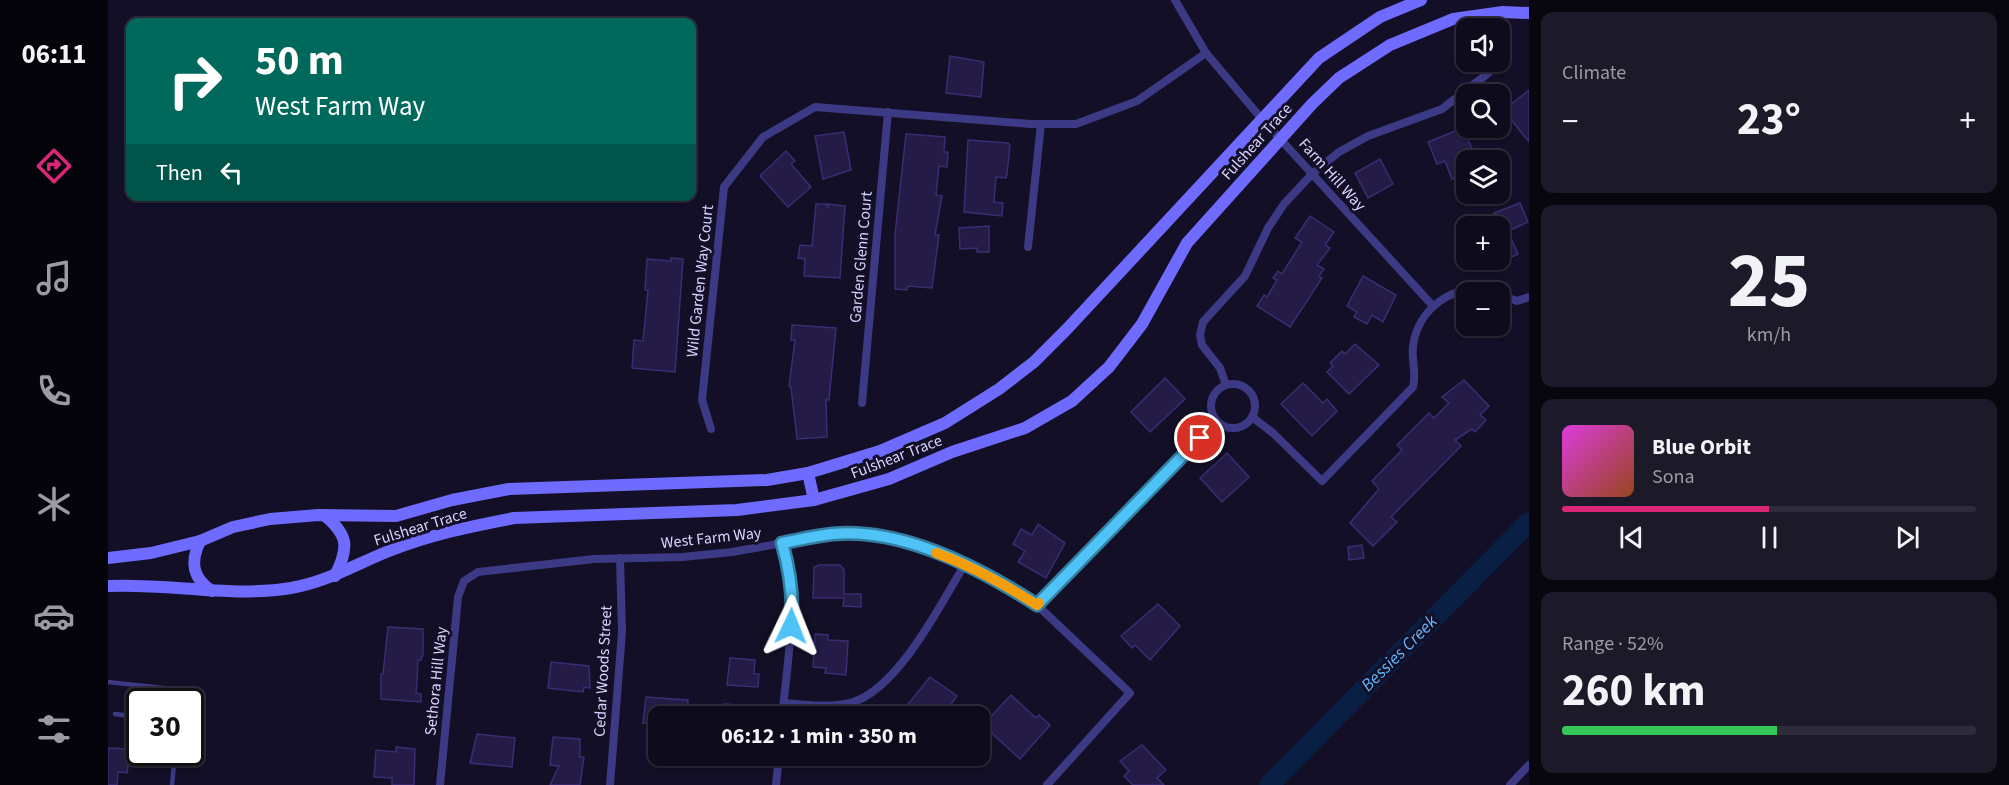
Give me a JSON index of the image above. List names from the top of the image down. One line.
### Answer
{"streets":{"street":["Fulshear Trace","Farm Hill Way","Garden Glenn Court","Wild Garden Way Court","West Farm Way","Cedar Woods Street","Sethora Hill Way"]},"crossings":[["Fulshear Trace","Farm Hill Way"],["Farm Hill Way","Wild Garden Way Court"],["Garden Glenn Court","Wild Garden Way Court"],["West Farm Way","Cedar Woods Street"],["West Farm Way","Sethora Hill Way"]],"water":["Bessies Creek"],"page":{"tabs":"06:11","tile":["Climate",["25","km/h"],["Range · 52%","260 km"]],"map_buttons":["+","−"],"turn":["50 m","West Farm Way"],"heat":["−","23°","+"],"then":"Then","song":["Blue Orbit","Sona"],"limit":"30","trip":"06:12 · 1 min · 350 m"}}
